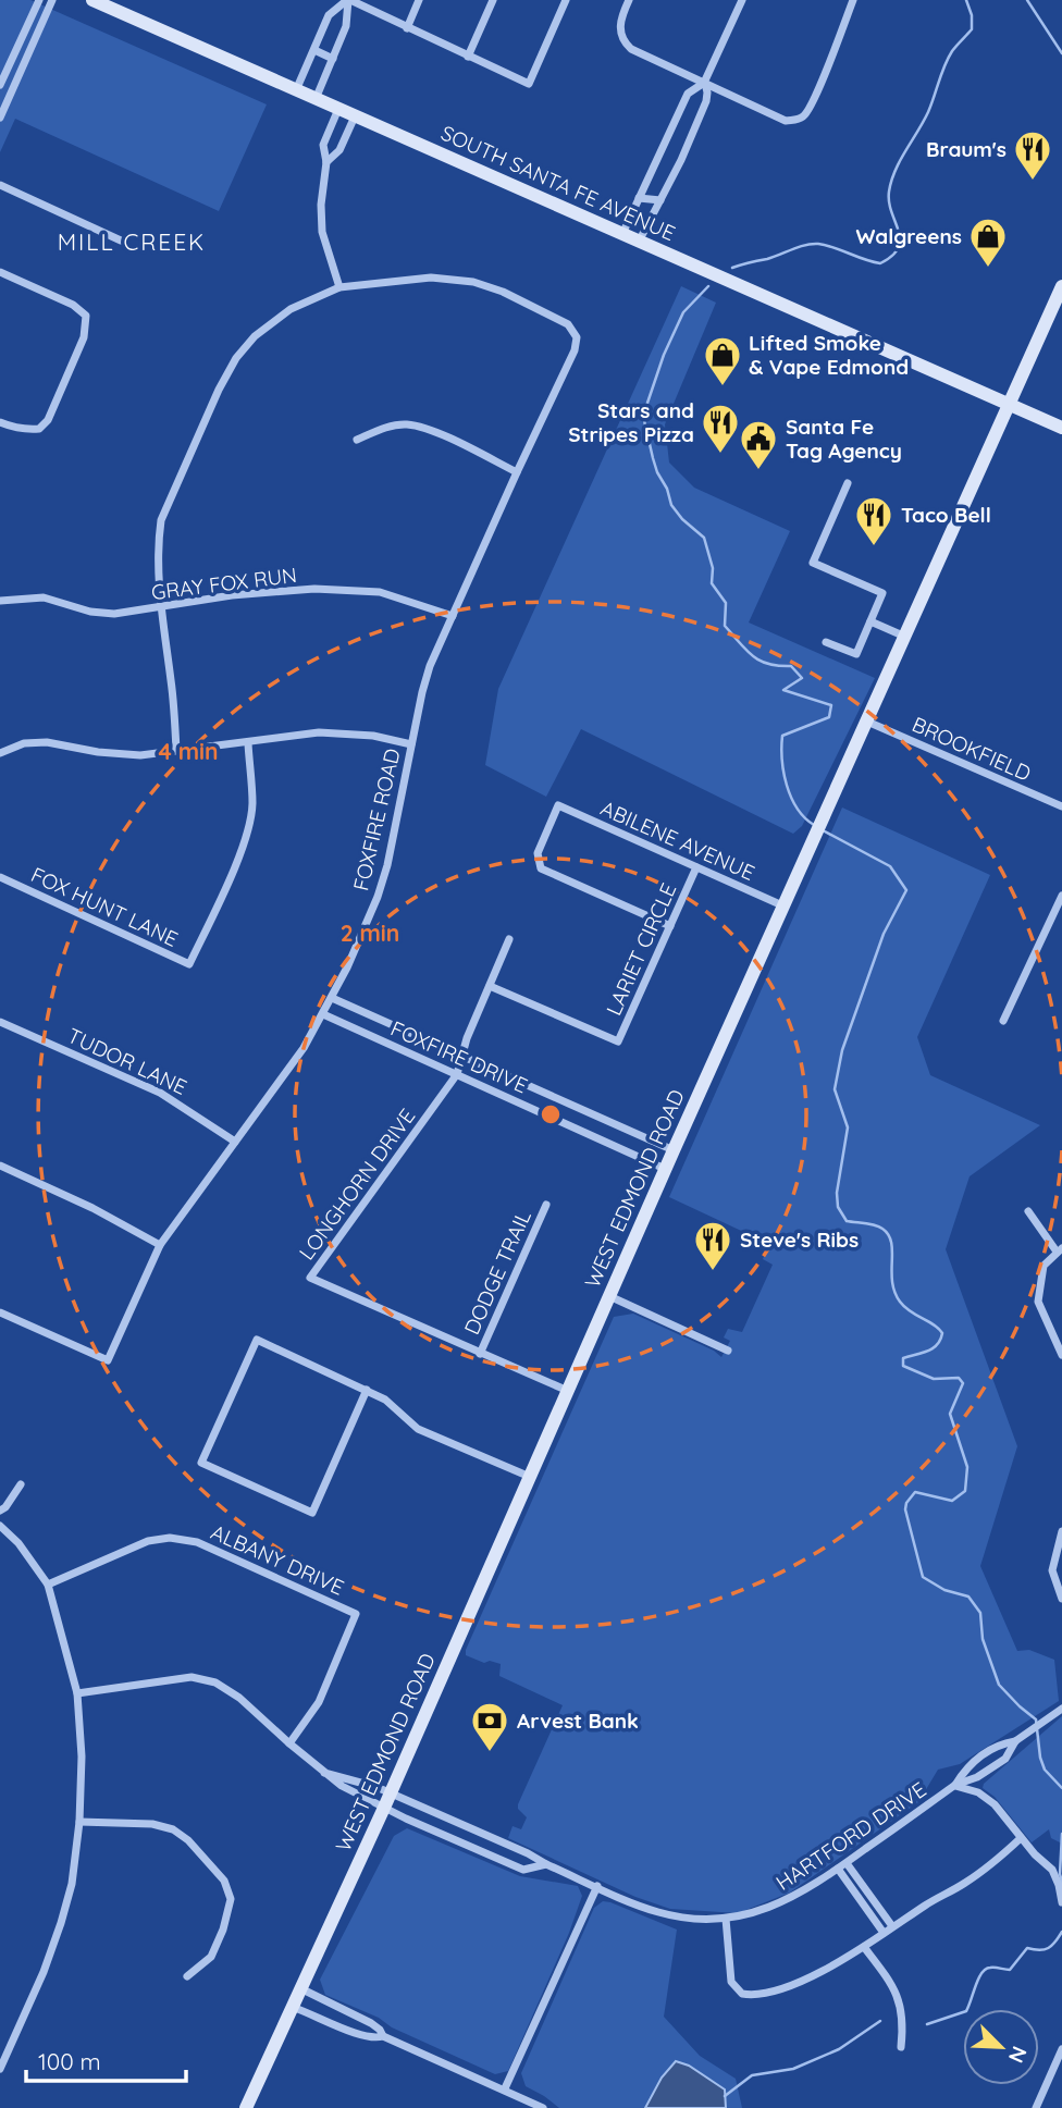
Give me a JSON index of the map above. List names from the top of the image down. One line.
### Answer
{"streets":{"main road":["SOUTH SANTA FE AVENUE","WEST EDMOND ROAD"],"street":["GRAY FOX RUN","BROOKFIELD","FOXFIRE ROAD","ABILENE AVENUE","FOX HUNT LANE","LARIET CIRCLE","FOXFIRE DRIVE","TUDOR LANE","LONGHORN DRIVE","DODGE TRAIL","ALBANY DRIVE","HARTFORD DRIVE"]},"crossings":[["SOUTH SANTA FE AVENUE","WEST EDMOND ROAD"],["GRAY FOX RUN","FOXFIRE ROAD"],["BROOKFIELD","WEST EDMOND ROAD"],["FOXFIRE ROAD","FOXFIRE DRIVE"],["FOXFIRE ROAD","TUDOR LANE"],["ABILENE AVENUE","LARIET CIRCLE"],["ABILENE AVENUE","WEST EDMOND ROAD"],["LARIET CIRCLE","LONGHORN DRIVE"],["FOXFIRE DRIVE","LONGHORN DRIVE"],["FOXFIRE DRIVE","WEST EDMOND ROAD"],["LONGHORN DRIVE","WEST EDMOND ROAD"],["LONGHORN DRIVE","DODGE TRAIL"],["WEST EDMOND ROAD","HARTFORD DRIVE"],["ALBANY DRIVE","HARTFORD DRIVE"]],"districts":["MILL CREEK"],"places":{"restaurant":["Braum's","Stars and Stripes Pizza","Taco Bell","Steve's Ribs"],"shop":["Walgreens","Lifted Smoke & Vape Edmond"],"public building":["Santa Fe Tag Agency"],"bank":["Arvest Bank"]},"scale_bar":"100 m","north":"bottom right","rings":["4 min","2 min"]}
